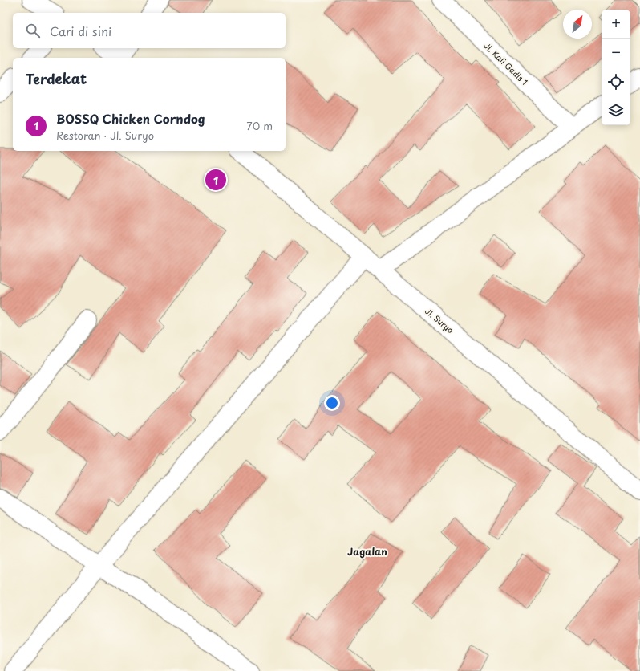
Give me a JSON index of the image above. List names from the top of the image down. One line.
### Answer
{"streets":{"main road":["Jl. Kali Gadis 1","Jl. Suryo"]},"districts":["Jagalan"],"north":"top right","page":{"map_buttons":["+","−"],"search":"Cari di sini","heading":"Terdekat","list":[{"mark":"1","name":"BOSSQ Chicken Corndog","note":"Restoran · Jl. Suryo","value":"70 m"}],"pins":"1"}}
